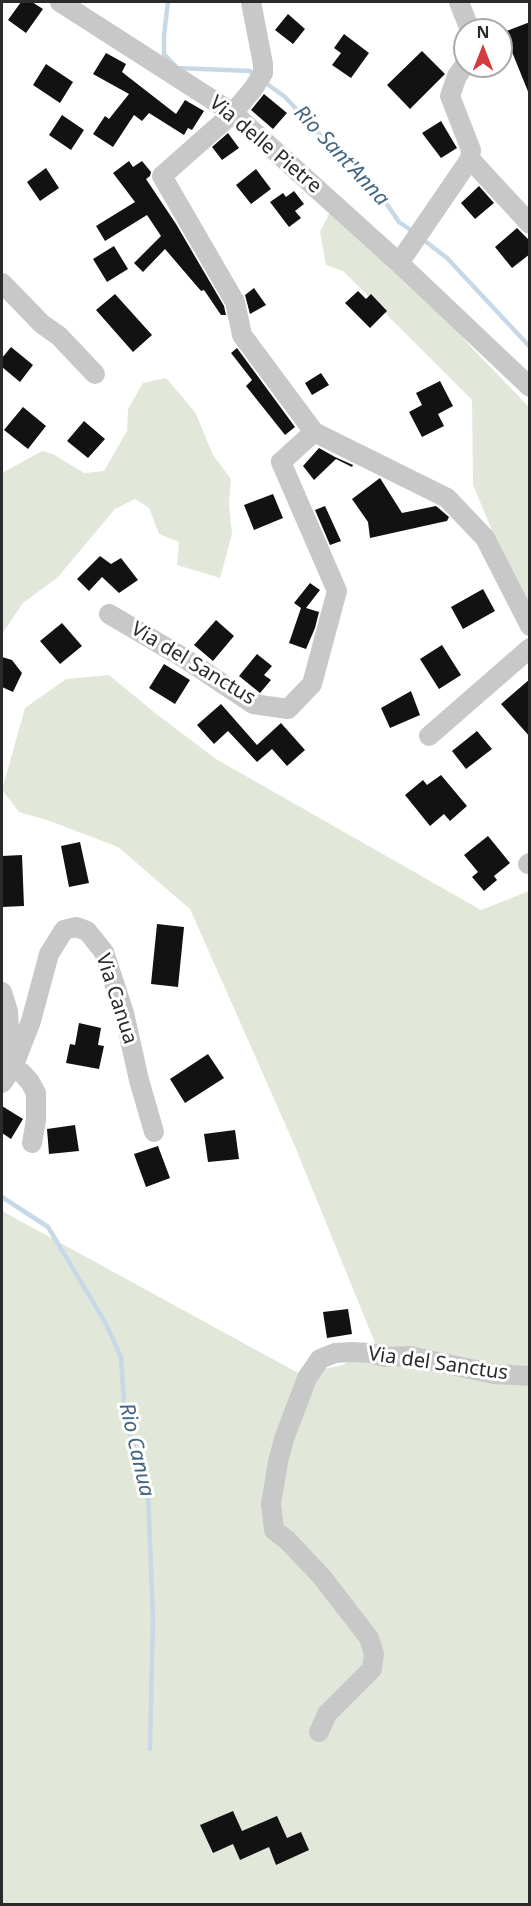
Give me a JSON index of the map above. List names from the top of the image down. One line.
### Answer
{"streets":{"street":["Via delle Pietre","Via del Sanctus","Via Canua"]},"water":["Rio Sant'Anna","Rio Canua"],"north":"top"}
